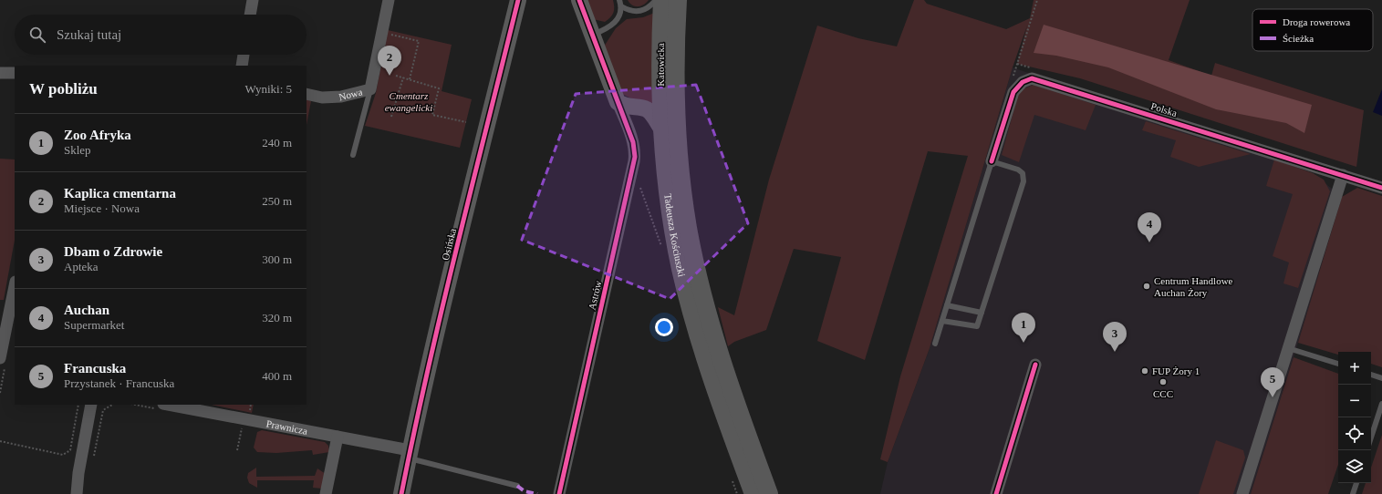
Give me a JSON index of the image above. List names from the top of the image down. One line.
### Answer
{"streets":{"main road":["Katowicka","Tadeusza Kościuszki"],"street":["Nowa","Polska","Osińska","Astrów","Prawnicza"]},"crossings":[["Katowicka","Tadeusza Kościuszki"],["Osińska","Prawnicza"]],"parks":["Cmentarz ewangelicki"],"places":["Centrum Handlowe Auchan Żory","FUP Żory 1","CCC"],"legend":["Droga rowerowa","Ścieżka"],"page":{"search":"Szukaj tutaj","pins":["2","4","1","3","5"],"heading":["W pobliżu","Wyniki: 5"],"list":[{"mark":"1","name":"Zoo Afryka","note":"Sklep","value":"240 m"},{"mark":"2","name":"Kaplica cmentarna","note":"Miejsce · Nowa","value":"250 m"},{"mark":"3","name":"Dbam o Zdrowie","note":"Apteka","value":"300 m"},{"mark":"4","name":"Auchan","note":"Supermarket","value":"320 m"},{"mark":"5","name":"Francuska","note":"Przystanek · Francuska","value":"400 m"}],"map_buttons":["+","−"]}}
